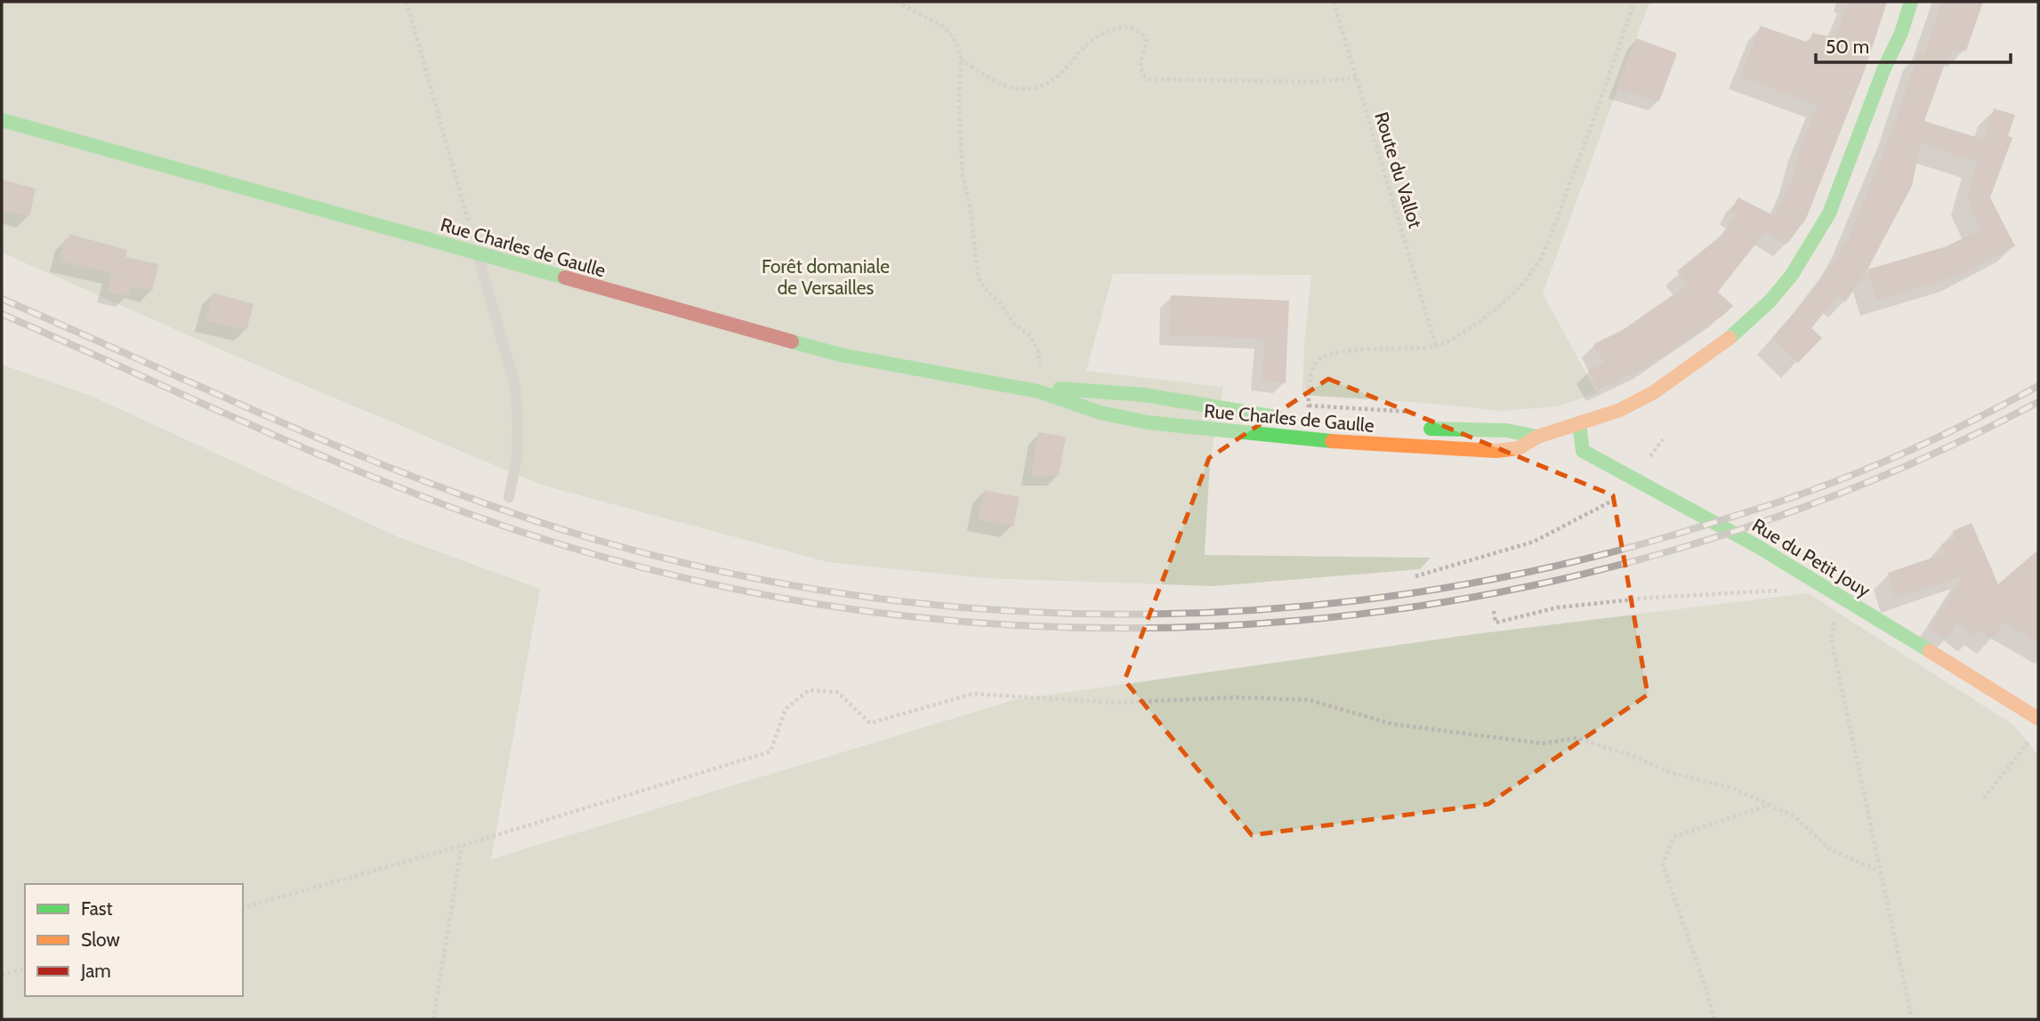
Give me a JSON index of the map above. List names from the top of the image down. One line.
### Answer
{"streets":{"main road":["Rue Charles de Gaulle","Rue du Petit Jouy"],"path":["Route du Vallot"]},"crossings":[["Rue Charles de Gaulle","Rue du Petit Jouy"]],"parks":["Forêt domaniale de Versailles"],"legend":["Fast","Slow","Jam"],"scale_bar":"50 m"}
